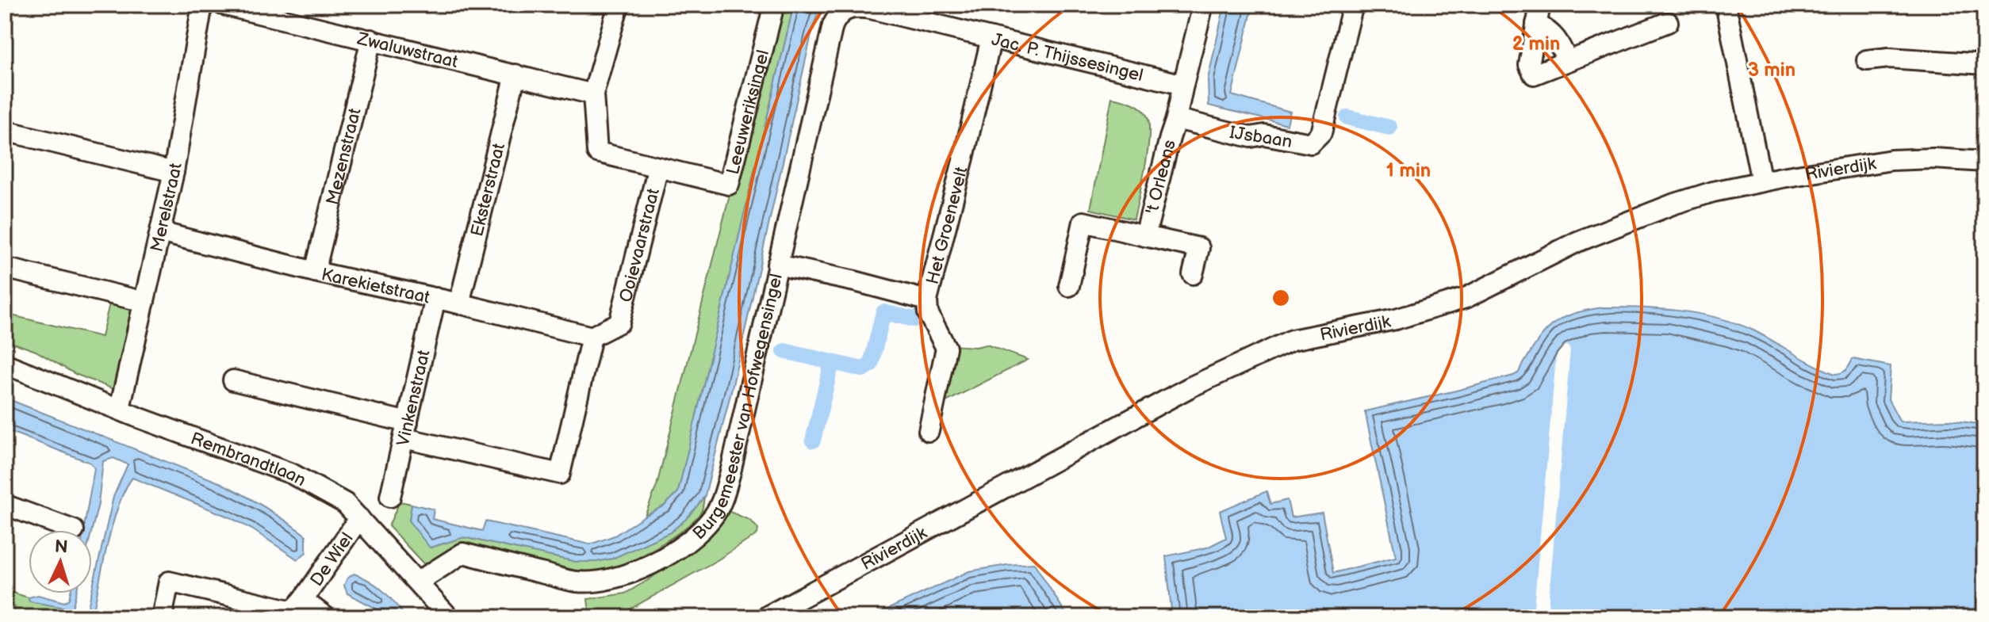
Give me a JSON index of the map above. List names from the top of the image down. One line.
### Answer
{"streets":{"street":["Zwaluwstraat","Jac. P. Thijssesingel","Leeuweriksingel","IJsbaan","Mezenstraat","Rivierdijk","'t Orleans","Eksterstraat","Merelstraat","Het Groenevelt","Ooievaarstraat","Karekietstraat","Vinkenstraat","Burgemeester van Hofwegensingel","Rembrandtlaan","De Wiel"]},"crossings":[["Zwaluwstraat","Mezenstraat"],["Zwaluwstraat","Eksterstraat"],["Jac. P. Thijssesingel","Het Groenevelt"],["Jac. P. Thijssesingel","Burgemeester van Hofwegensingel"],["Leeuweriksingel","Ooievaarstraat"],["IJsbaan","'t Orleans"],["Mezenstraat","Karekietstraat"],["Eksterstraat","Karekietstraat"],["Merelstraat","Karekietstraat"],["Merelstraat","Rembrandtlaan"],["Het Groenevelt","Burgemeester van Hofwegensingel"],["Ooievaarstraat","Karekietstraat"],["Karekietstraat","Vinkenstraat"],["Burgemeester van Hofwegensingel","Rembrandtlaan"],["Rembrandtlaan","De Wiel"]],"north":"top","rings":["2 min","3 min","1 min"]}
